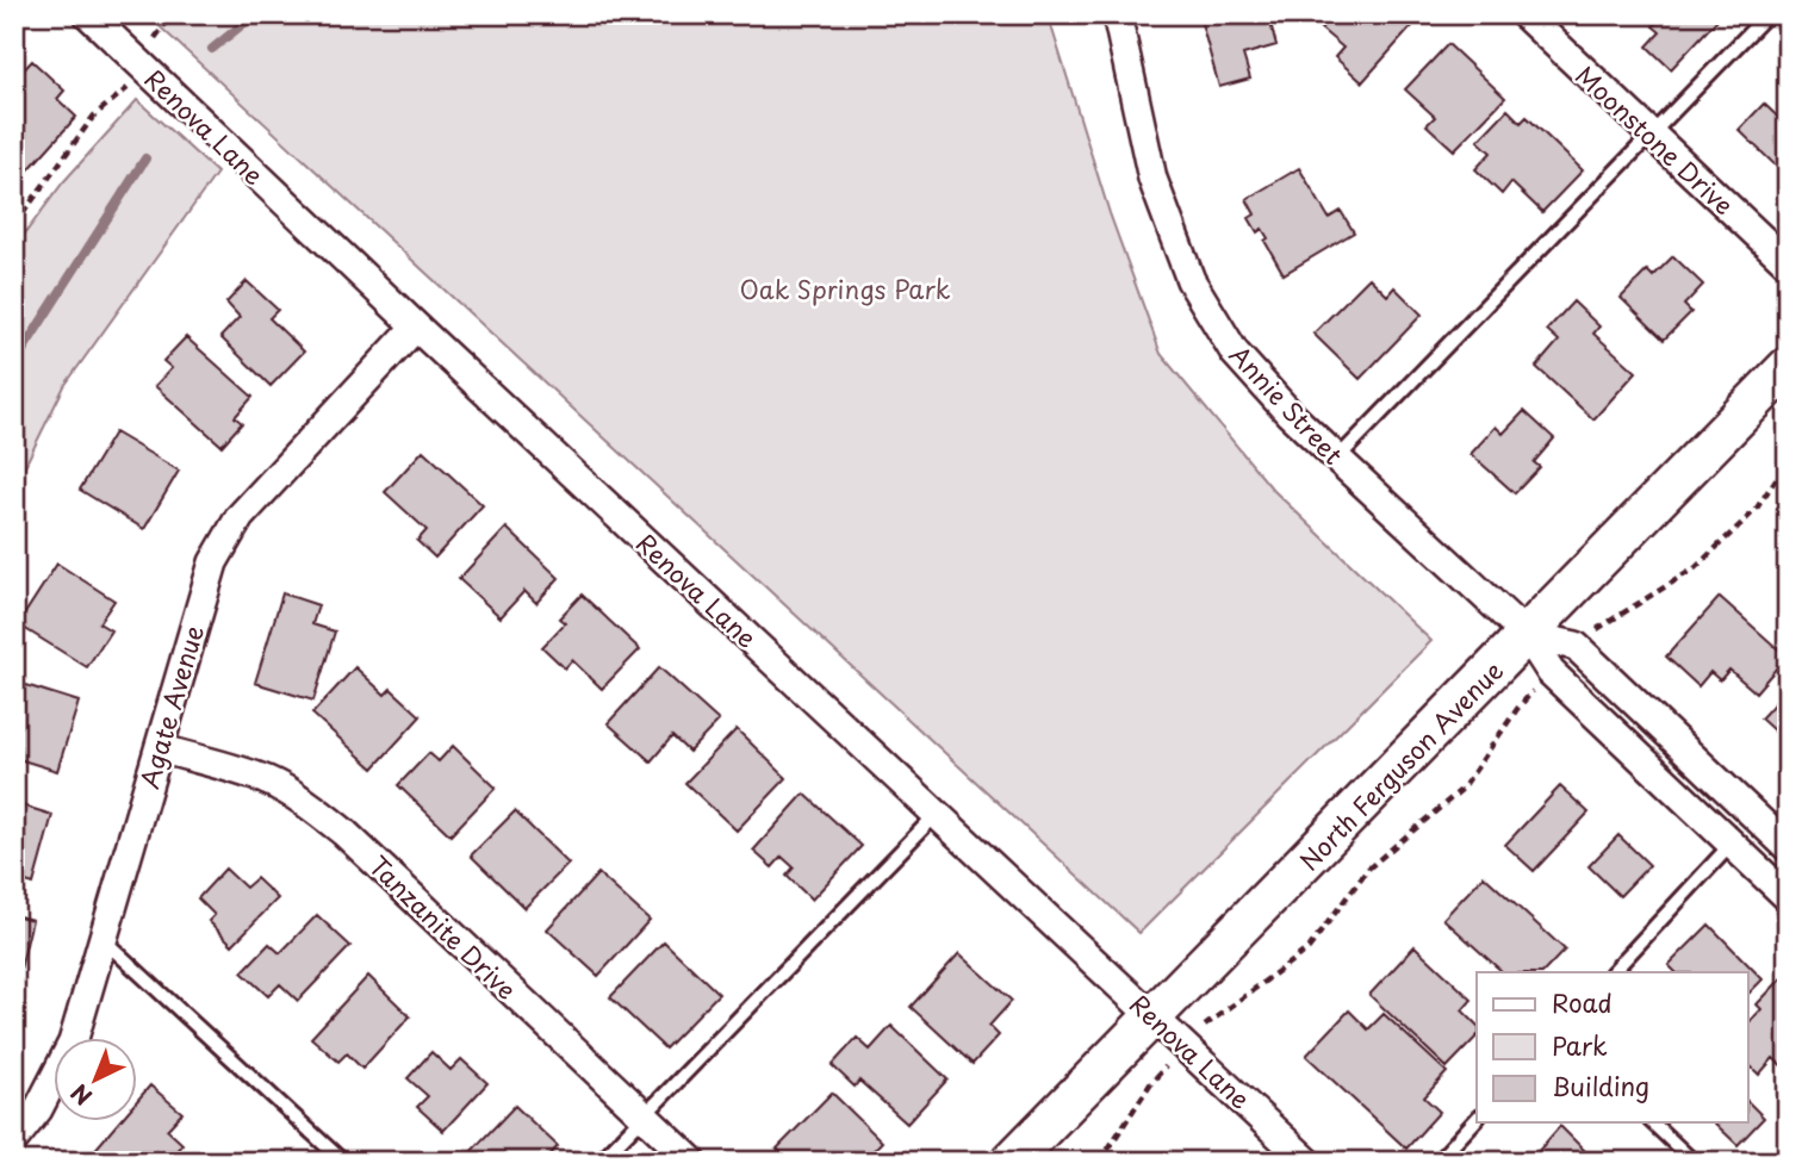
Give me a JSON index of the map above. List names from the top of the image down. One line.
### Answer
{"streets":{"street":["Renova Lane","Moonstone Drive","Annie Street","Agate Avenue","North Ferguson Avenue","Tanzanite Drive"]},"crossings":[["Renova Lane","Agate Avenue"],["Renova Lane","North Ferguson Avenue"],["Annie Street","North Ferguson Avenue"],["Agate Avenue","Tanzanite Drive"]],"parks":["Oak Springs Park"],"legend":["Road","Park","Building"],"north":"bottom left"}
